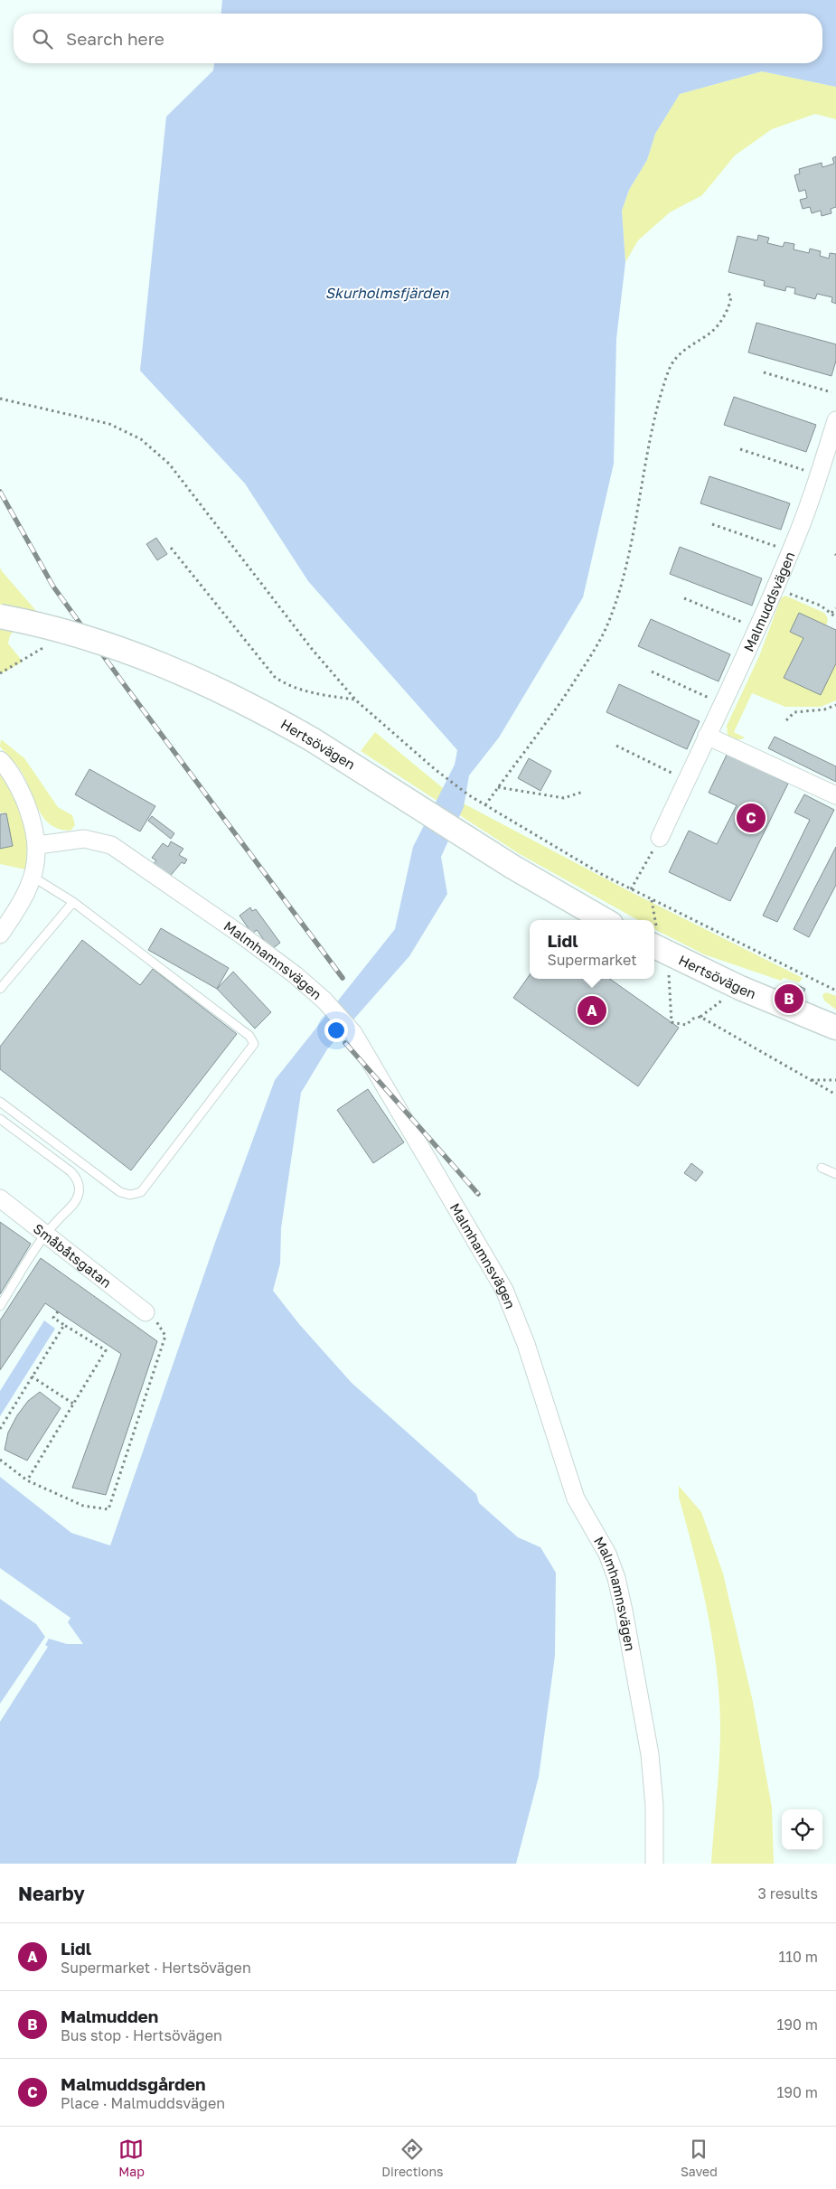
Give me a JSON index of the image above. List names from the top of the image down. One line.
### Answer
{"streets":{"main road":["Hertsövägen"],"street":["Malmuddsvägen","Malmhamnsvägen","Småbåtsgatan"]},"water":["Skurholmsfjärden"],"page":{"search":"Search here","pins":["C","B","A"],"popup":["Lidl","Supermarket"],"heading":["Nearby","3 results"],"list":[{"mark":"A","name":"Lidl","note":"Supermarket · Hertsövägen","value":"110 m"},{"mark":"B","name":"Malmudden","note":"Bus stop · Hertsövägen","value":"190 m"},{"mark":"C","name":"Malmuddsgården","note":"Place · Malmuddsvägen","value":"190 m"}],"nav":["Map","Directions","Saved"]}}
